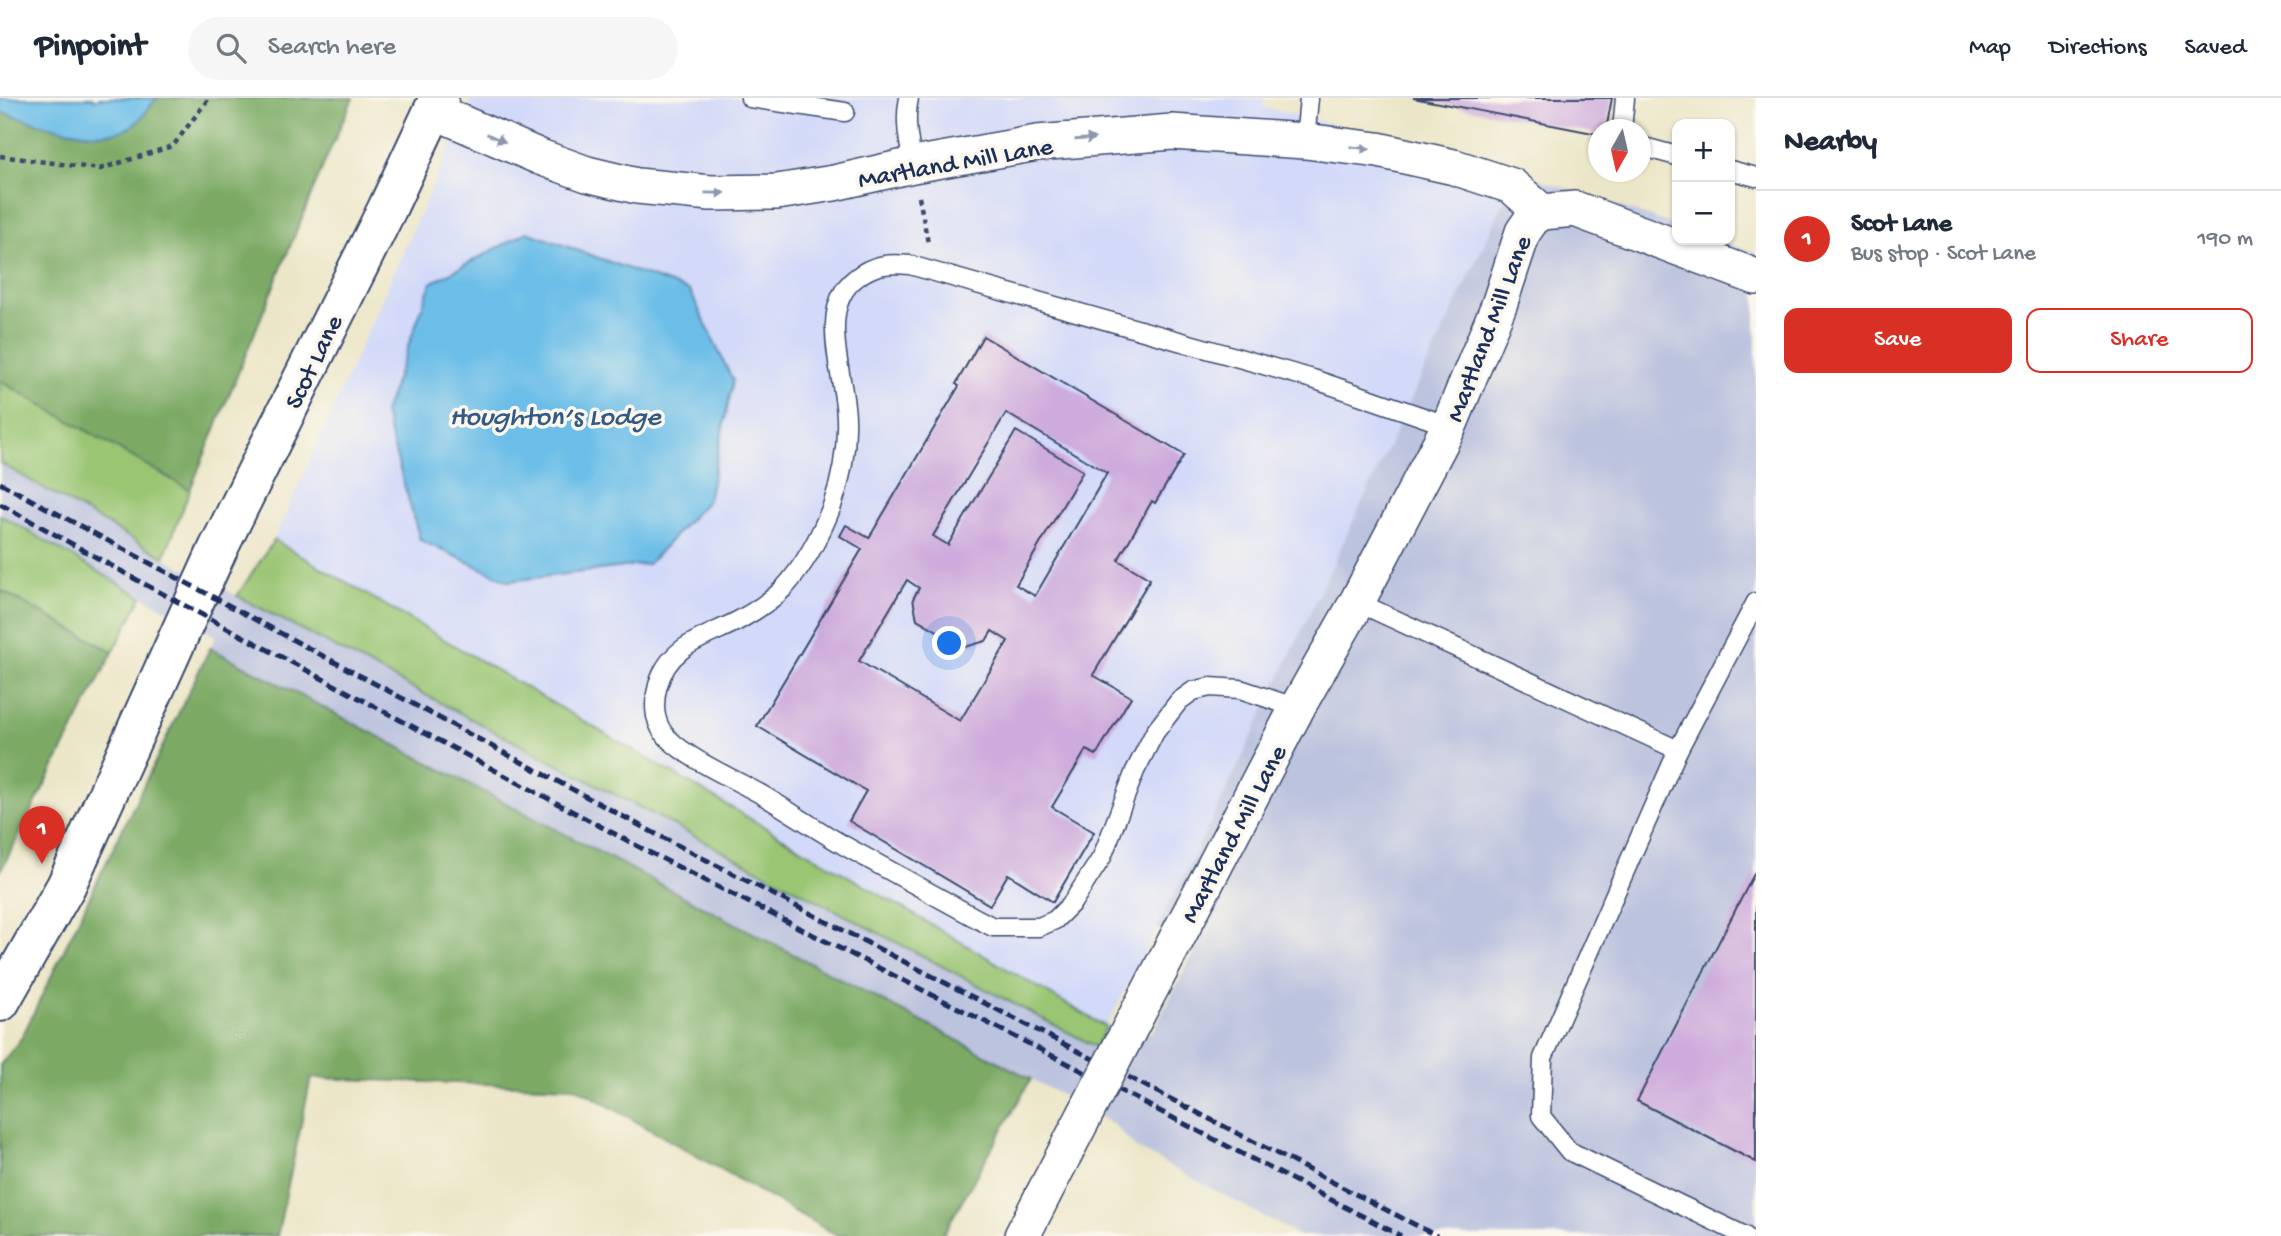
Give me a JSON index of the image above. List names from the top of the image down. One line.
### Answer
{"streets":{"street":["Martland Mill Lane","Scot Lane"]},"crossings":[["Martland Mill Lane","Scot Lane"]],"one_way":["Martland Mill Lane"],"water":["Houghton’s Lodge"],"north":"bottom","page":{"header":"Pinpoint","search":"Search here","nav":["Map","Directions","Saved"],"heading":"Nearby","map_buttons":["+","−"],"list":[{"mark":"1","name":"Scot Lane","note":"Bus stop · Scot Lane","value":"190 m"}],"buttons":["Save","Share"],"pins":"1"}}
